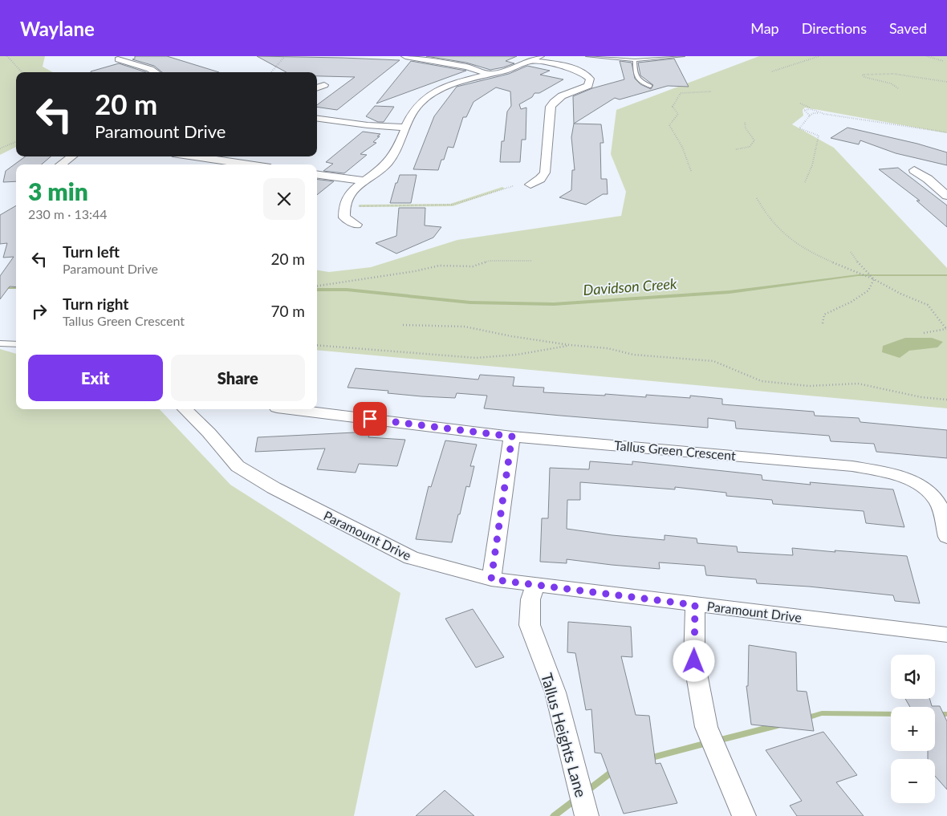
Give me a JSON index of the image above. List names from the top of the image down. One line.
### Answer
{"streets":{"street":["Tallus Green Crescent","Paramount Drive","Tallus Heights Lane"]},"crossings":[["Paramount Drive","Tallus Heights Lane"]],"water":["Davidson Creek"],"page":{"header":"Waylane","nav":["Map","Directions","Saved"],"turn":["20 m","Paramount Drive"],"heading":["3 min","230 m · 13:44"],"list":[{"name":"Turn left","note":"Paramount Drive","value":"20 m"},{"name":"Turn right","note":"Tallus Green Crescent","value":"70 m"}],"buttons":["Exit","Share"],"map_buttons":["+","−"]}}
